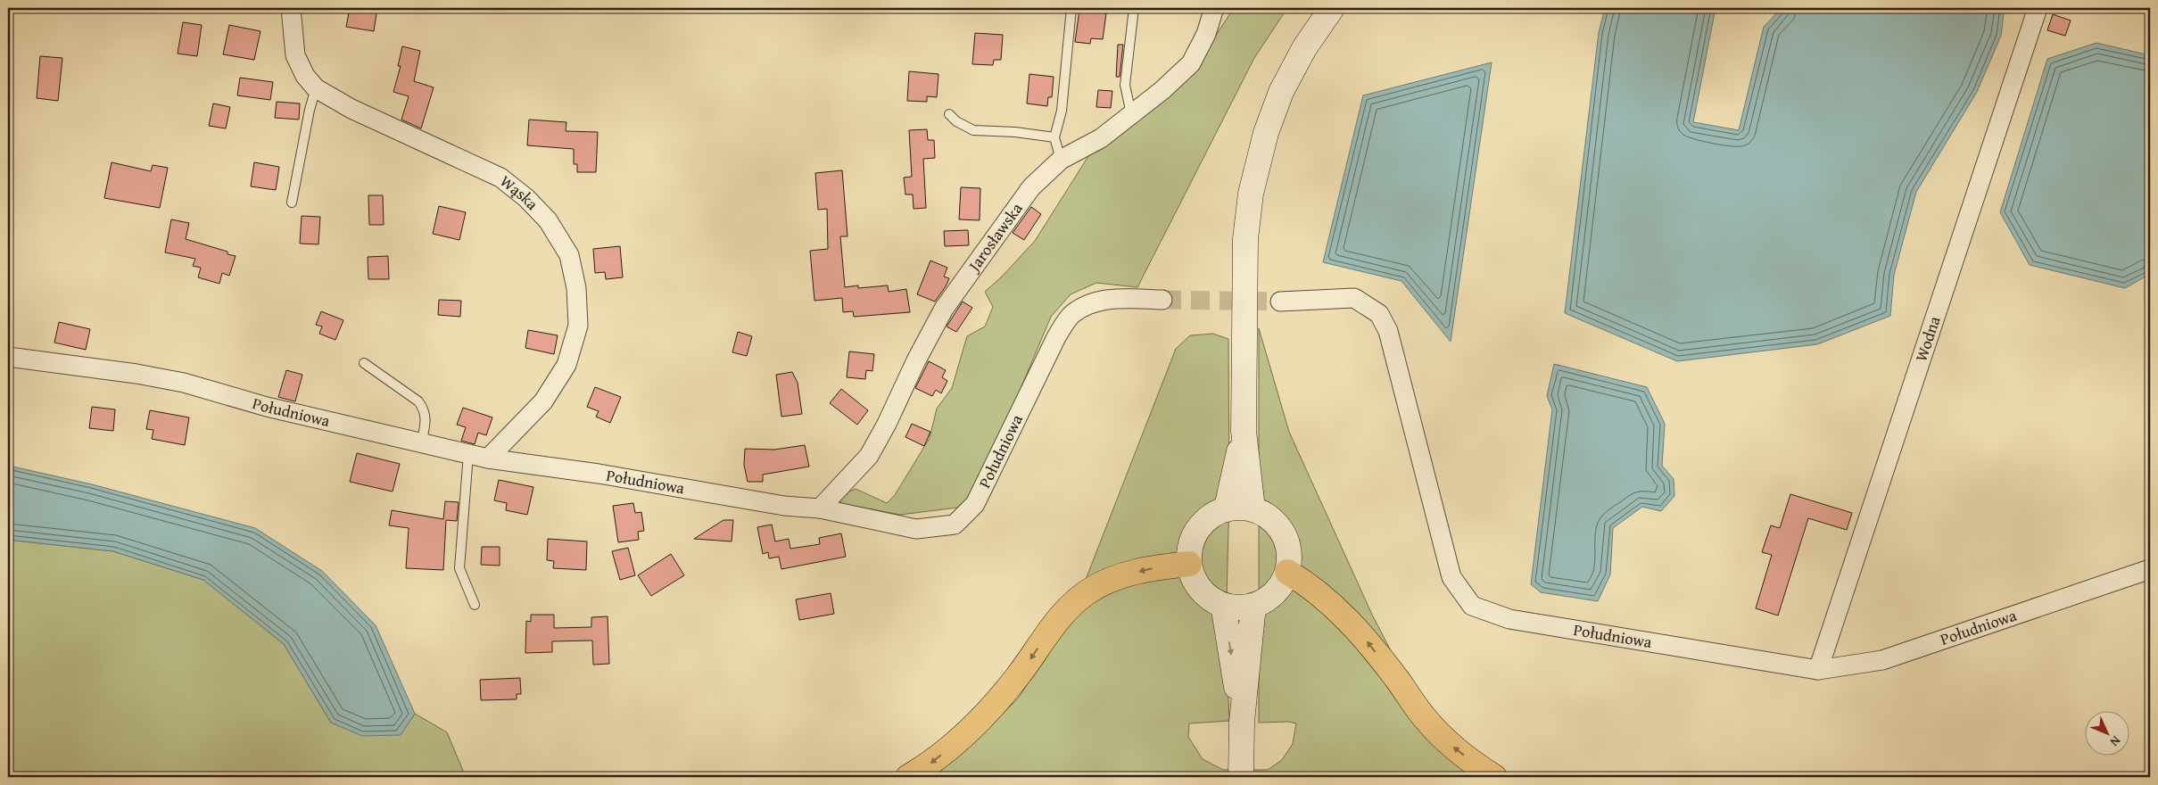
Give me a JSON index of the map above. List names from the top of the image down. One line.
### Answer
{"streets":{"street":["Wąska","Jarosławska","Wodna","Południowa"]},"crossings":[["Wąska","Południowa"],["Jarosławska","Południowa"],["Wodna","Południowa"]],"north":"bottom right"}
